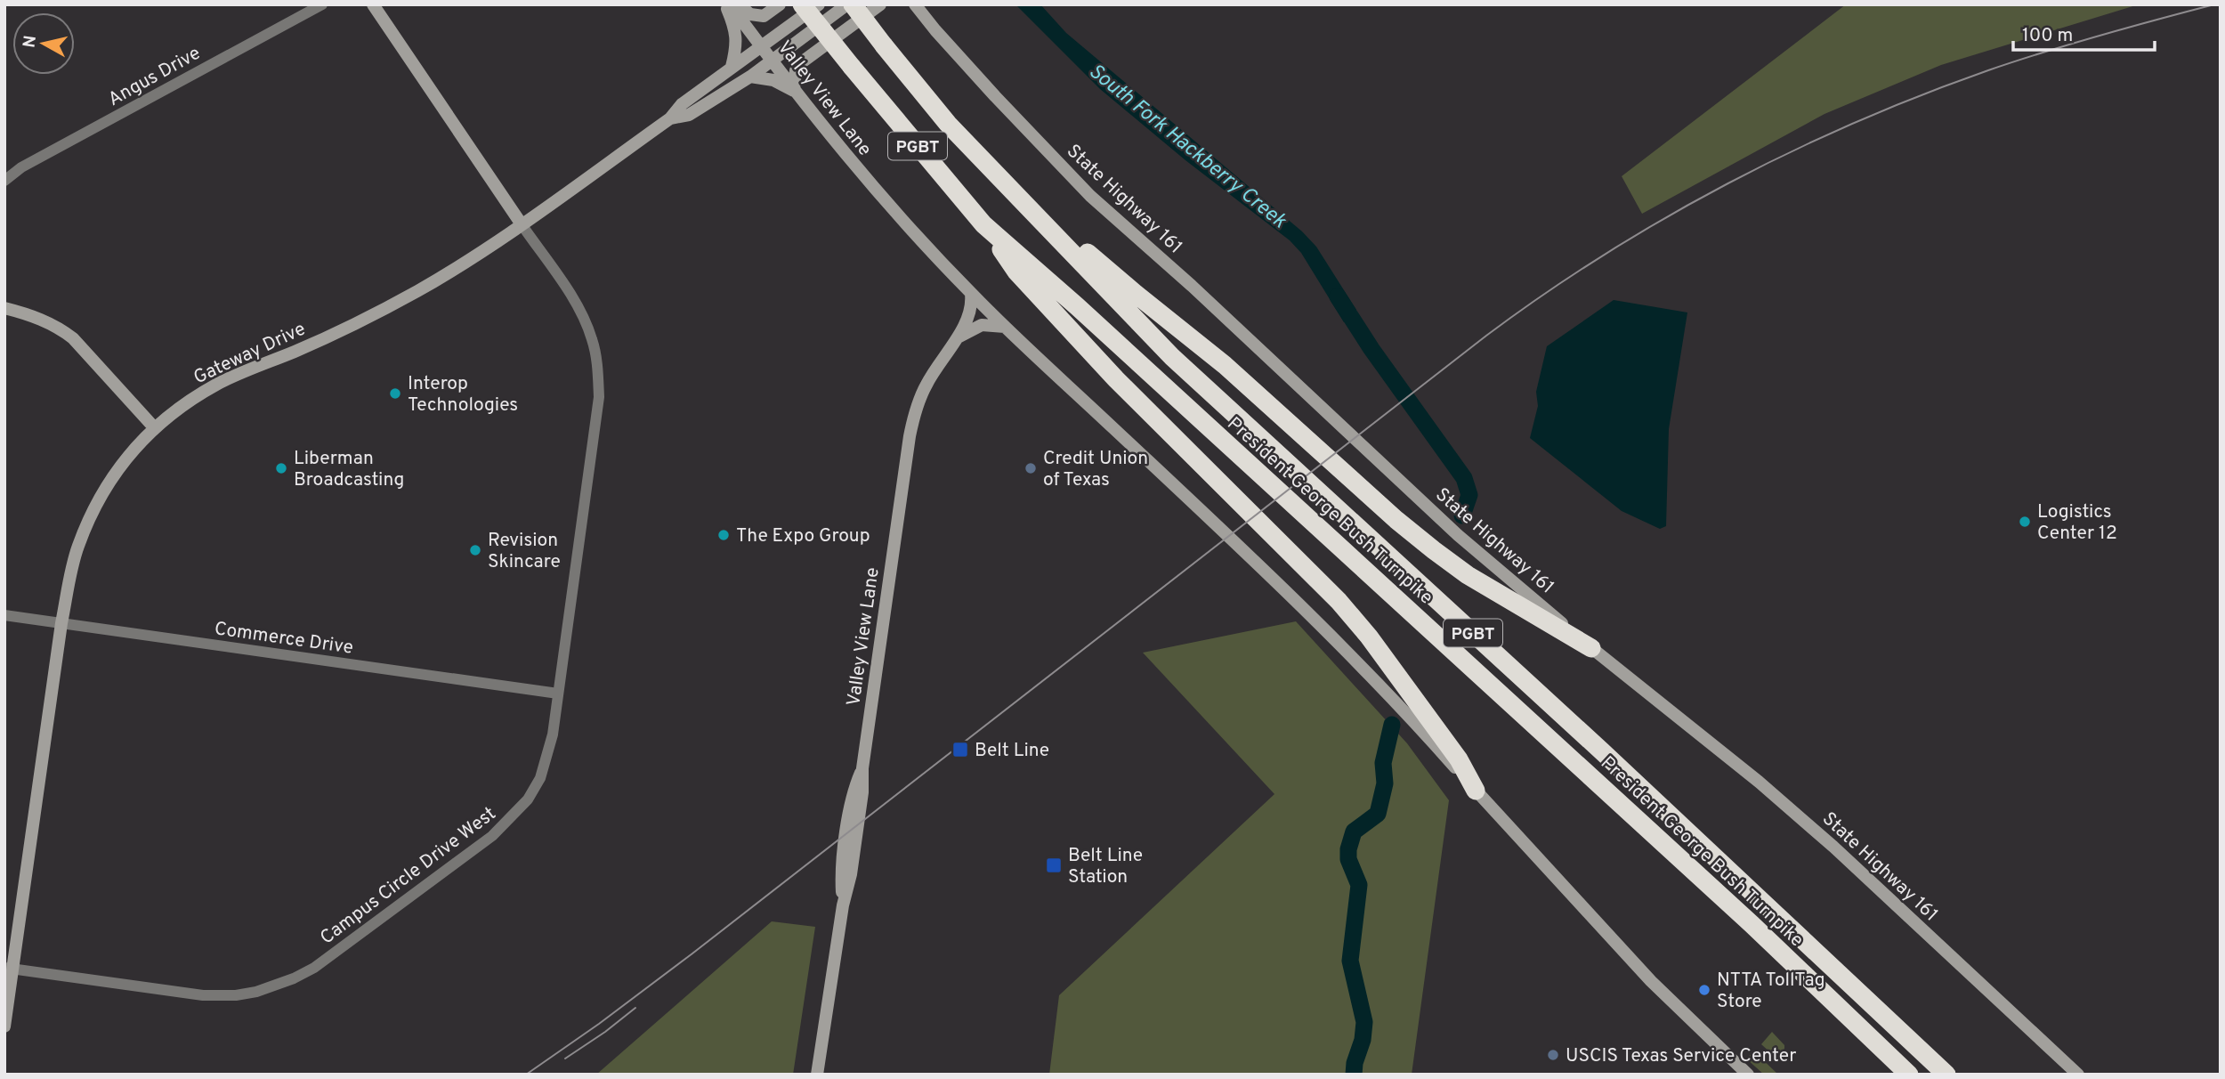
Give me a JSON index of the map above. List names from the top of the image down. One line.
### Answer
{"streets":{"highway":["PGBT","President George Bush Turnpike"],"main road":["Valley View Lane","State Highway 161","Gateway Drive"],"street":["Angus Drive","Commerce Drive","Campus Circle Drive West"]},"crossings":[["Valley View Lane","Gateway Drive"],["Gateway Drive","Commerce Drive"],["Gateway Drive","Campus Circle Drive West"],["Commerce Drive","Campus Circle Drive West"]],"water":["South Fork Hackberry Creek"],"places":{"other":["Interop Technologies","Liberman Broadcasting","Credit Union of Texas","Logistics Center 12","The Expo Group","Revision Skincare","NTTA TollTag Store","USCIS Texas Service Center"],"transit":["Belt Line","Belt Line Station"]},"scale_bar":"100 m","north":"left"}
